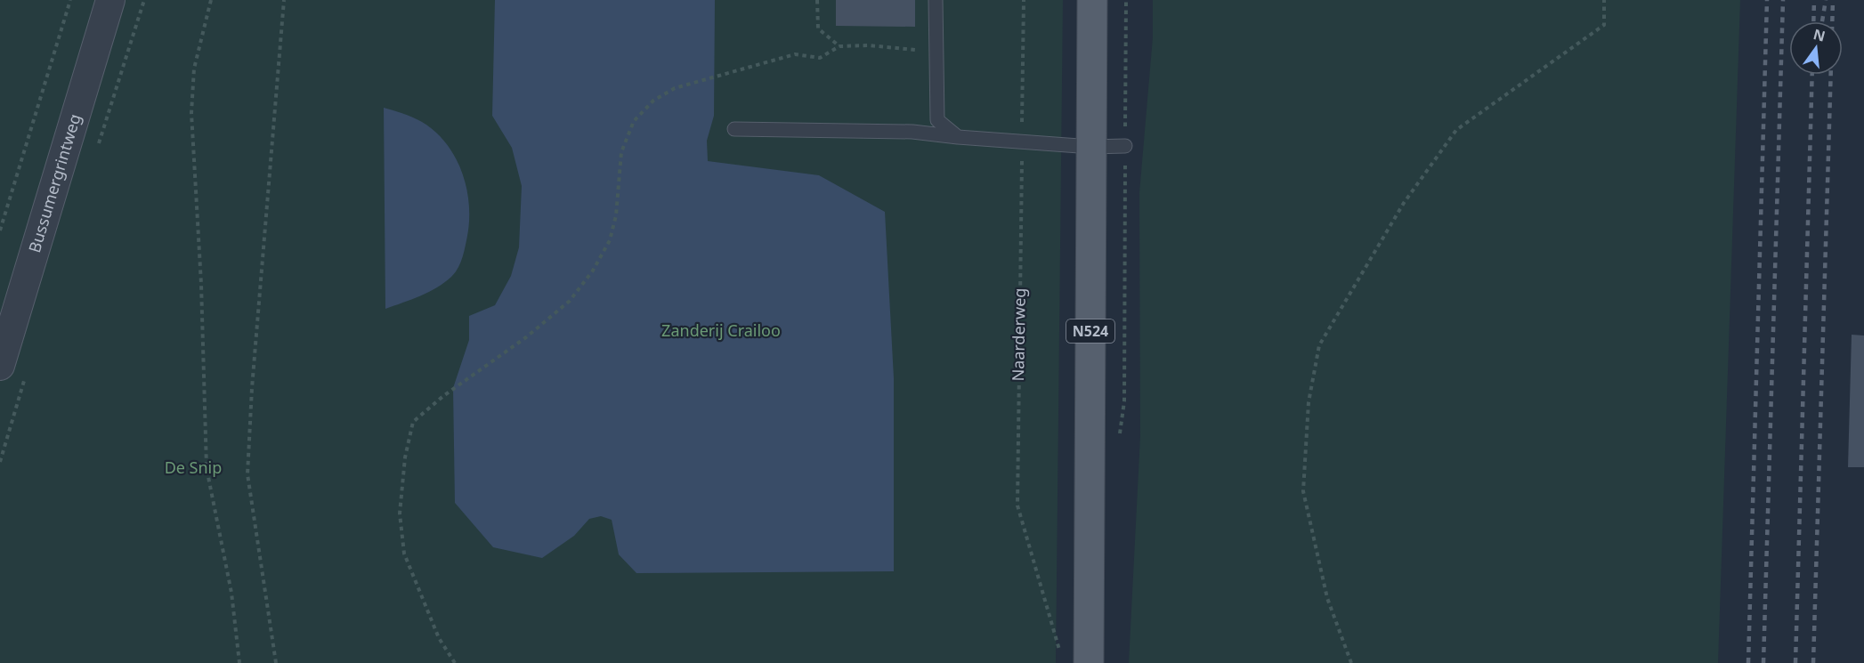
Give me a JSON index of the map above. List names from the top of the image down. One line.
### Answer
{"streets":{"main road":["N524"],"street":["Bussumergrintweg"],"path":["Naarderweg"]},"parks":["Zanderij Crailoo","De Snip"],"north":"top"}
